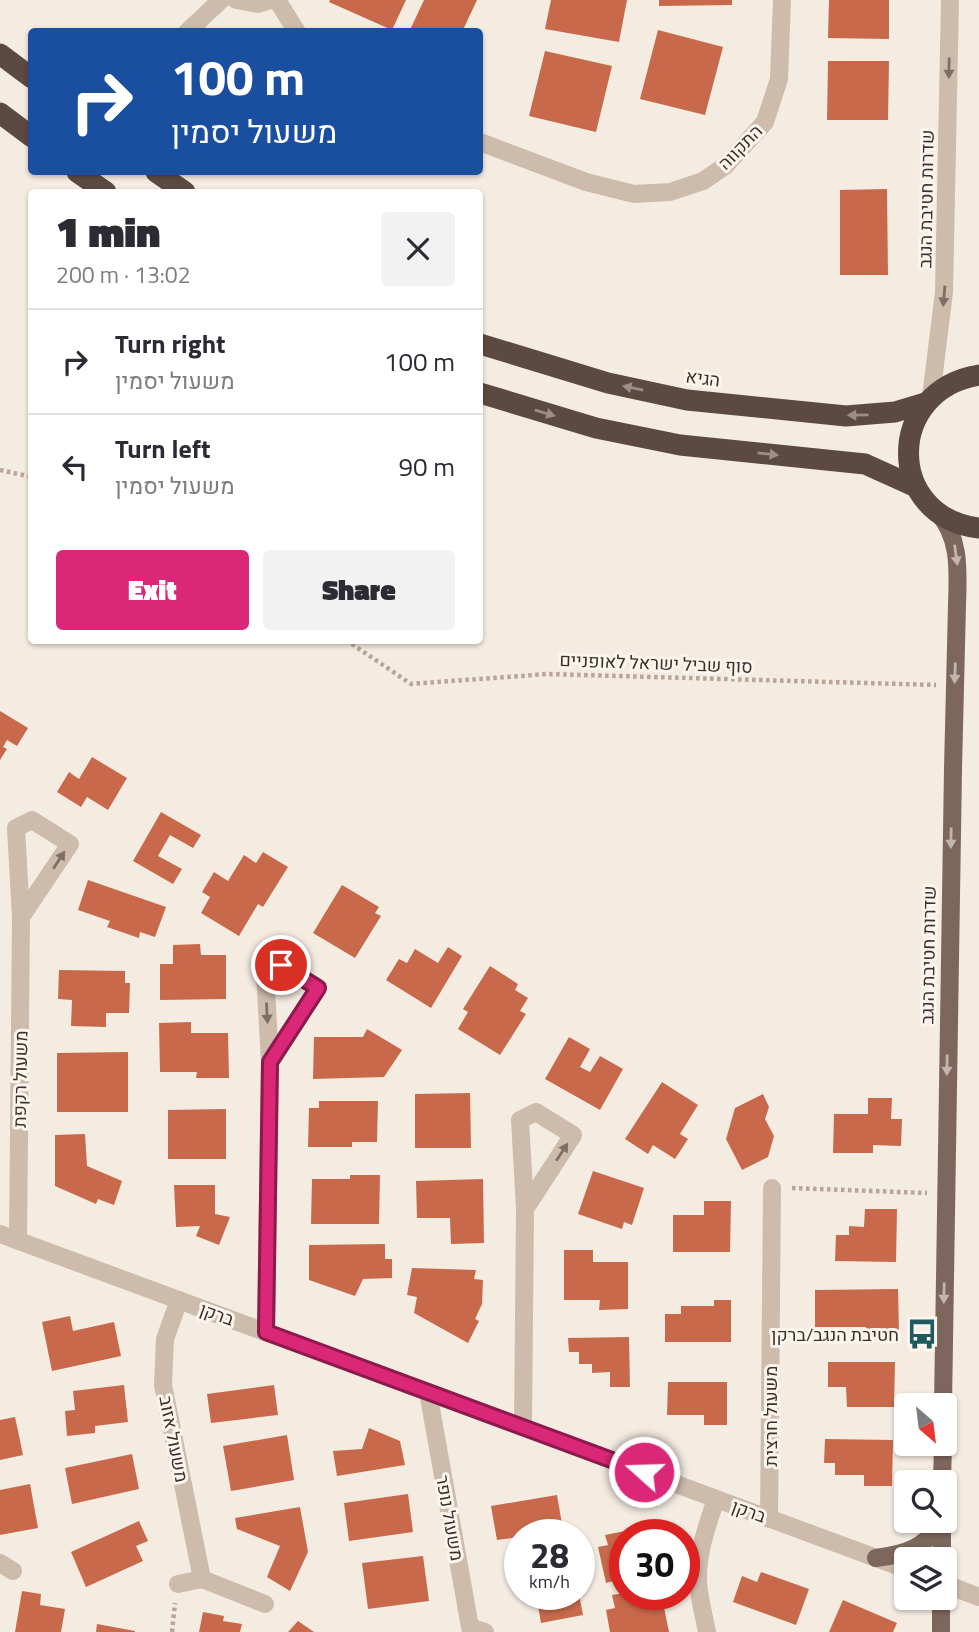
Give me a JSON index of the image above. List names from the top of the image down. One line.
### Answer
{"streets":{"highway":["הגיא"],"main road":["שדרות חטיבת הנגב"],"street":["התקווה","משעול רקפת","ברקן","משעול חרצית","משעול אזוב","משעול נופר"],"path":["סוף שביל ישראל לאופניים"]},"crossings":[["שדרות חטיבת הנגב","הגיא"],["משעול רקפת","ברקן"],["ברקן","משעול חרצית"],["ברקן","משעול אזוב"],["ברקן","משעול נופר"]],"one_way":["שדרות חטיבת הנגב"],"places":{"bus stop":["חטיבת הנגב/ברקן"]},"north":"bottom right","page":{"turn":["100 m","משעול יסמין"],"heading":["1 min","200 m · 13:02"],"list":[{"name":"Turn right","note":"משעול יסמין","value":"100 m"},{"name":"Turn left","note":"משעול יסמין","value":"90 m"}],"buttons":["Exit","Share"],"speed":"28 km/h","limit":"30"}}
